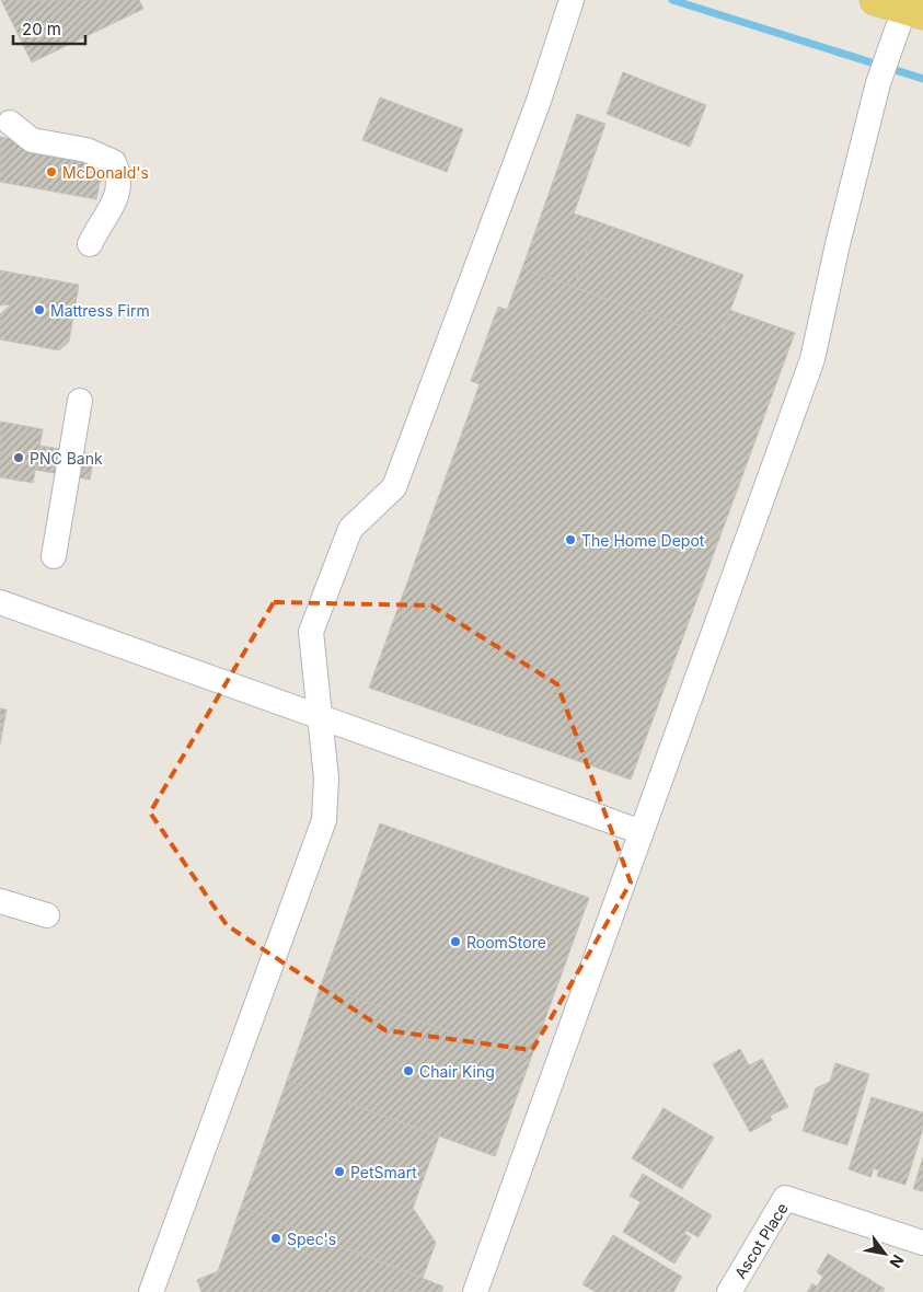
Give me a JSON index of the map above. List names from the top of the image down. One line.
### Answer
{"streets":{"street":["Ascot Place"]},"places":["McDonald's","Mattress Firm","PNC Bank","The Home Depot","RoomStore","Chair King","PetSmart","Spec's"],"scale_bar":"20 m","north":"bottom right"}
